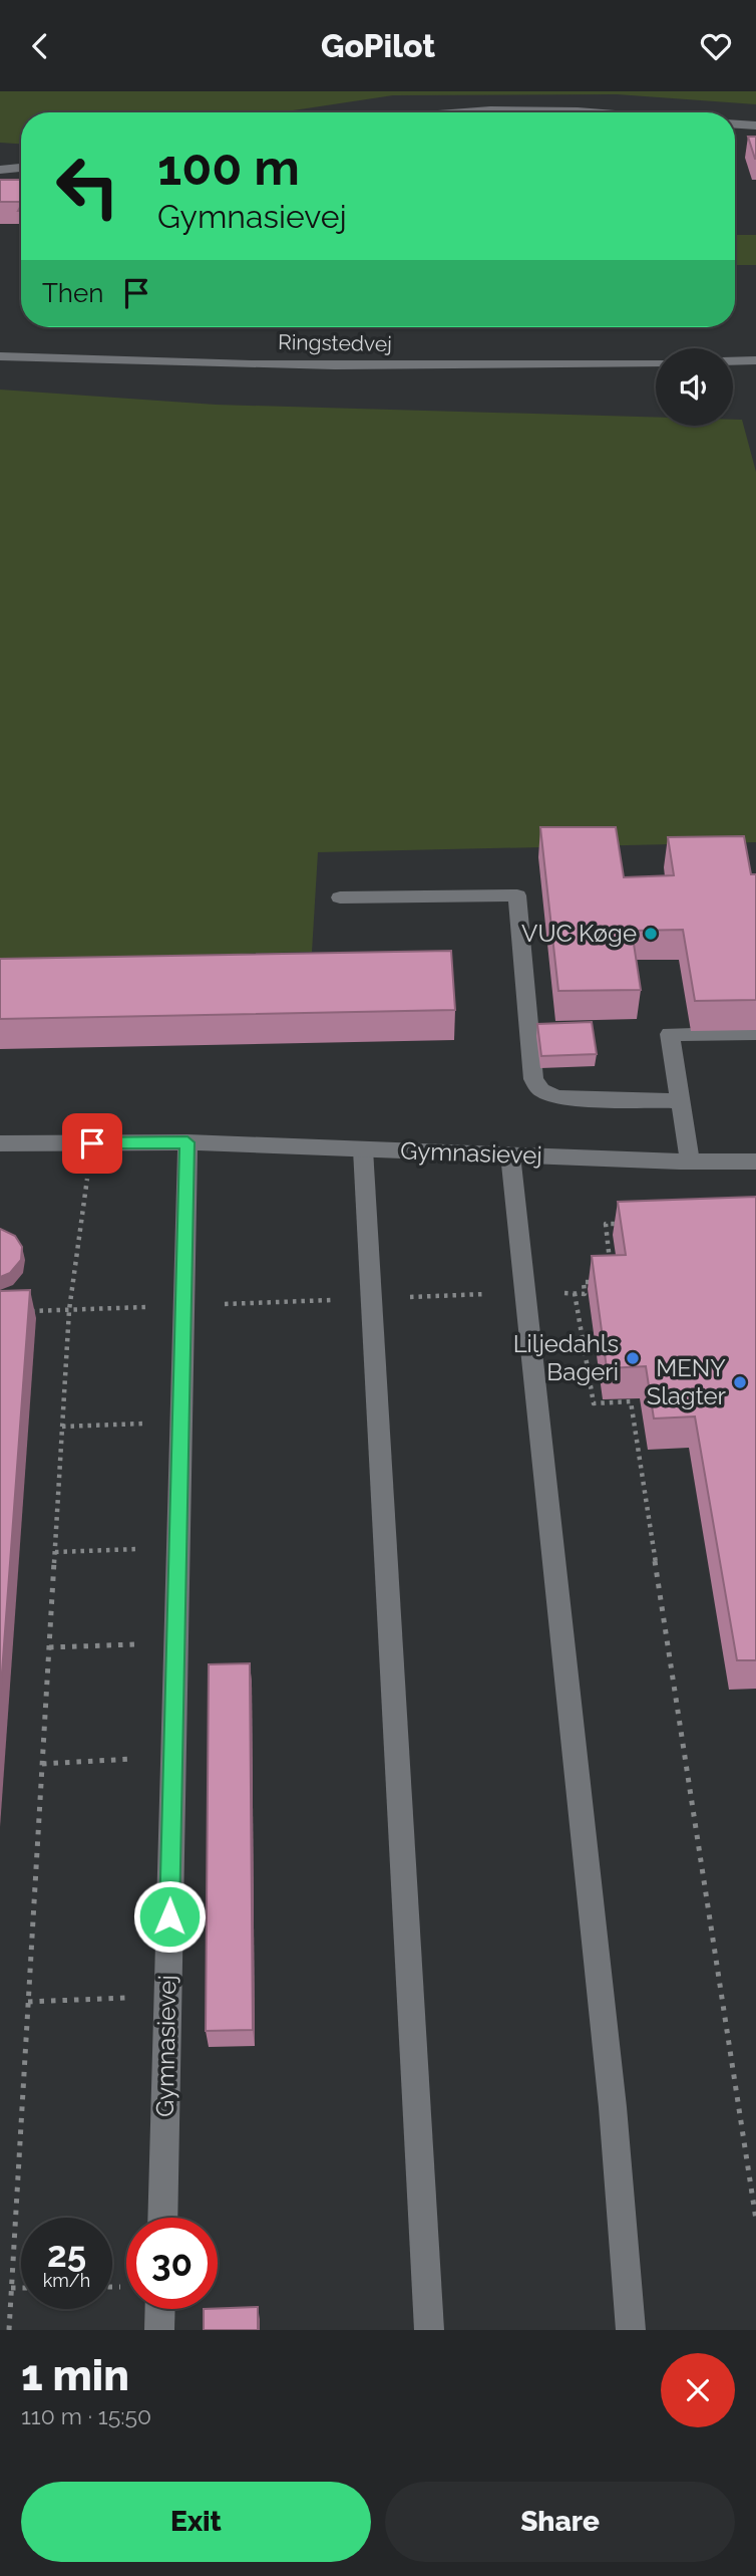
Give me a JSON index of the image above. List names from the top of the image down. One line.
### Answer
{"streets":{"street":["Ringstedvej","Gymnasievej"]},"places":["VUC Køge","Liljedahls Bageri","MENY Slagter"],"page":{"header":"GoPilot","turn":["100 m","Gymnasievej"],"then":"Then","speed":"25 km/h","limit":"30","heading":["1 min","110 m · 15:50"],"buttons":["Exit","Share"]}}
